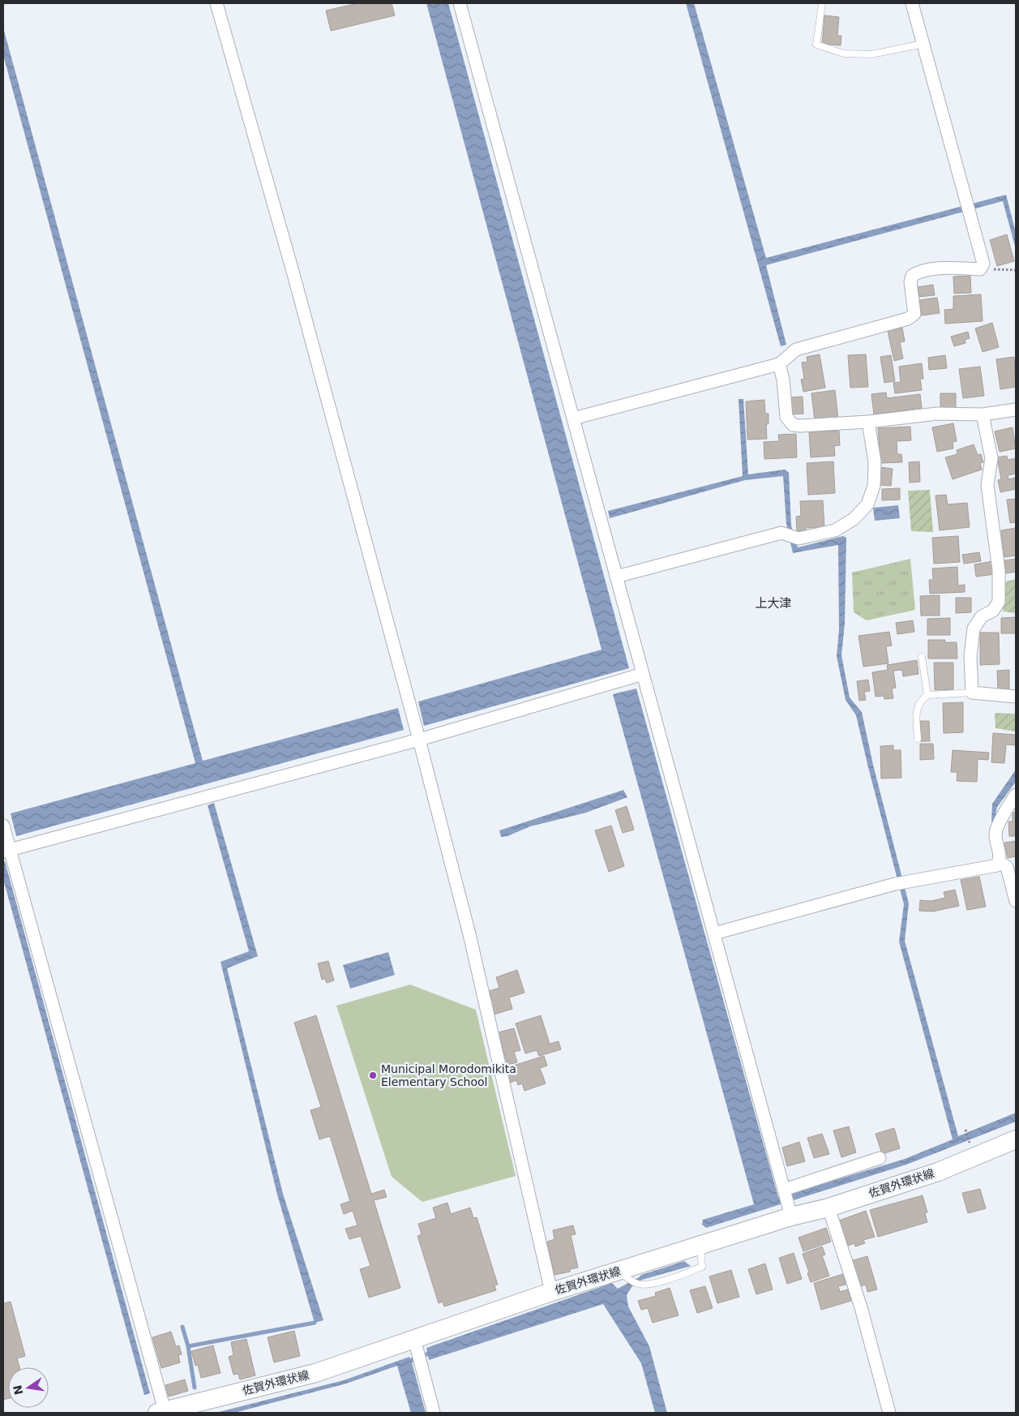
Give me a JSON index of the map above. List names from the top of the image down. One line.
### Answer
{"streets":{"main road":["佐賀外環状線"]},"districts":["上大津"],"places":["Municipal Morodomikita Elementary School"],"north":"left"}
